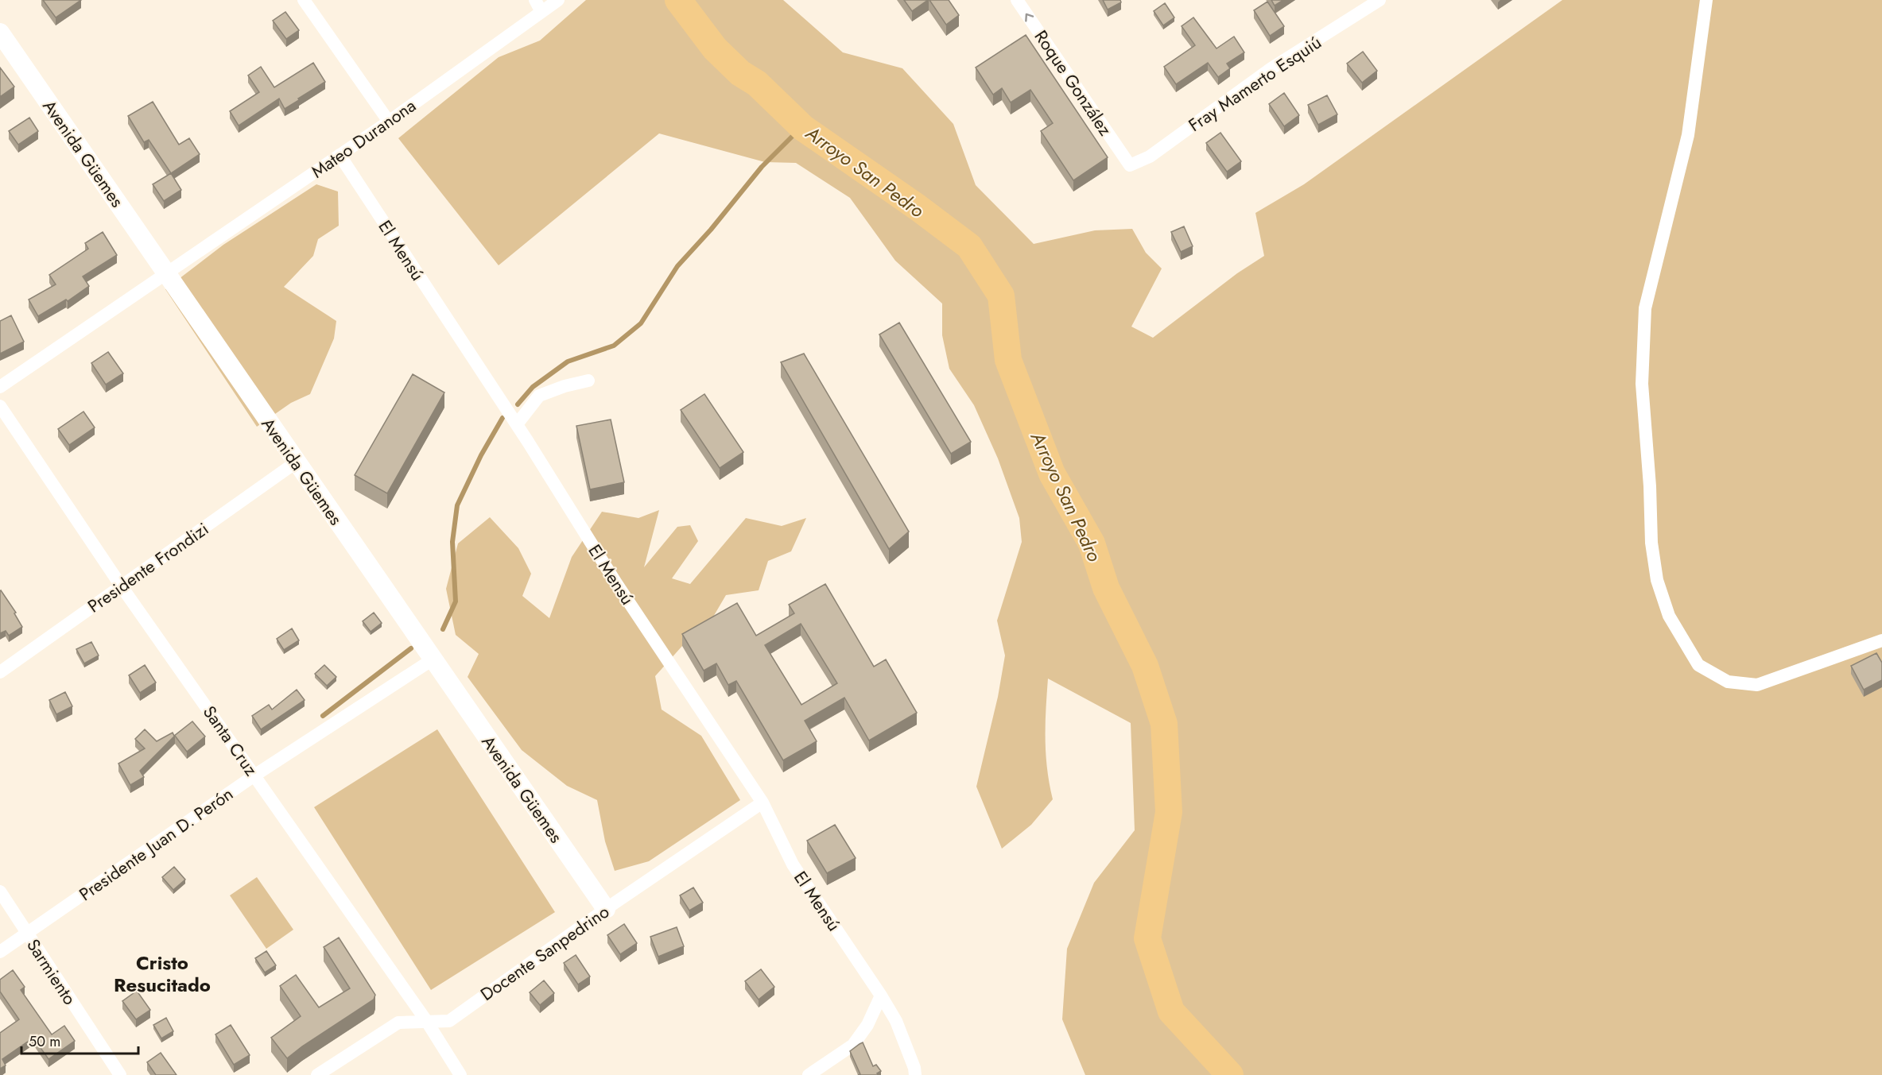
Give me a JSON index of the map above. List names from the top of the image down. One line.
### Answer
{"streets":{"main road":["Avenida Güemes"],"street":["Roque González","Fray Mamerto Esquiú","Mateo Duranona","El Mensú","Presidente Frondizi","Santa Cruz","Presidente Juan D. Perón","Docente Sanpedrino","Sarmiento"]},"crossings":[["Roque González","Fray Mamerto Esquiú"],["Mateo Duranona","Avenida Güemes"],["Mateo Duranona","El Mensú"],["Avenida Güemes","Presidente Frondizi"],["Avenida Güemes","Presidente Juan D. Perón"],["Avenida Güemes","Docente Sanpedrino"],["El Mensú","Docente Sanpedrino"],["Presidente Frondizi","Santa Cruz"],["Santa Cruz","Presidente Juan D. Perón"],["Santa Cruz","Docente Sanpedrino"],["Presidente Juan D. Perón","Sarmiento"]],"one_way":["Roque González"],"districts":["Cristo Resucitado"],"water":["Arroyo San Pedro"],"scale_bar":"50 m"}
